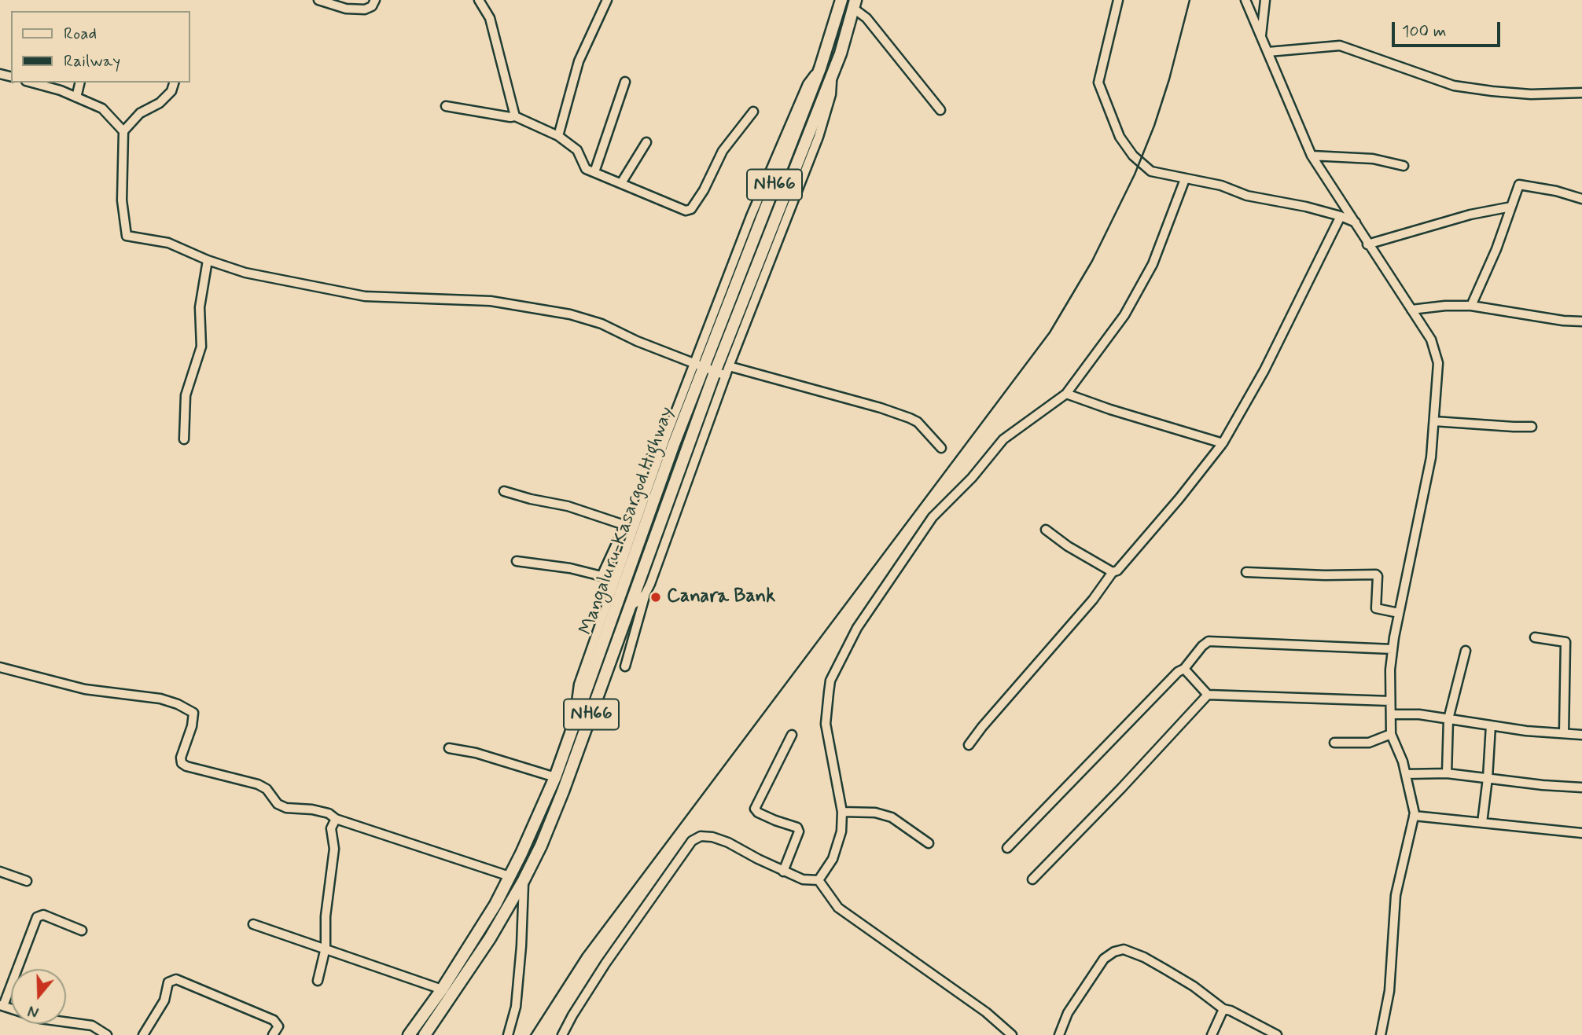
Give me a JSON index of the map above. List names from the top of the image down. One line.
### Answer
{"streets":{"highway":["NH66","Mangaluru-Kasargod Highway"]},"places":["Canara Bank"],"legend":["Road","Railway"],"scale_bar":"100 m","north":"bottom"}
